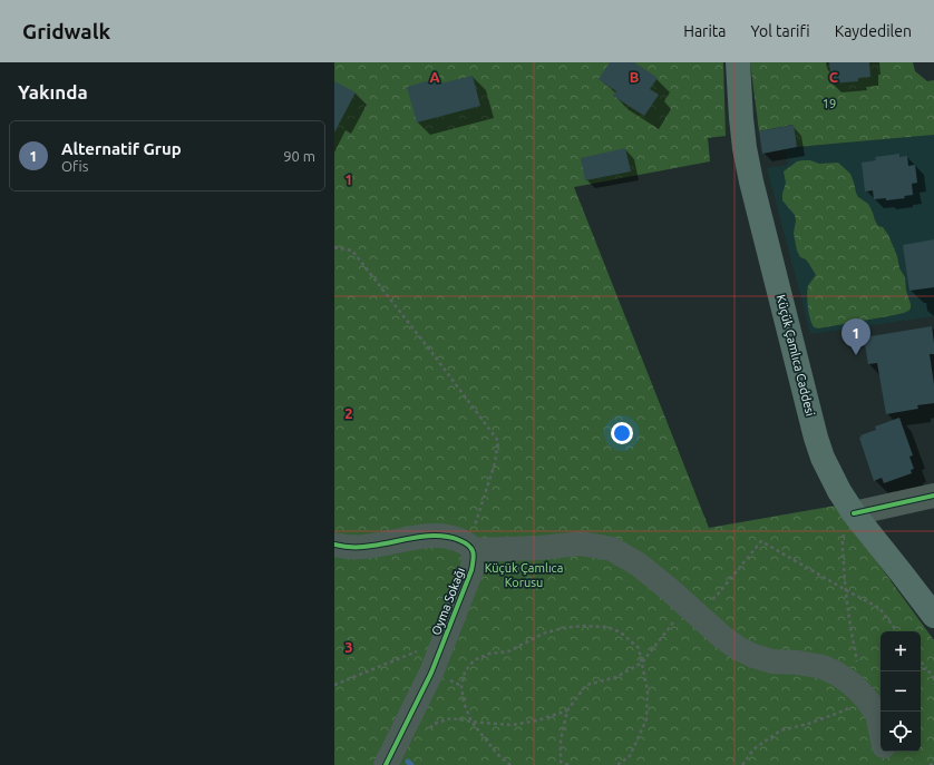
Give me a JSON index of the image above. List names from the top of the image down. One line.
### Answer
{"streets":{"main road":["Küçük Çamlıca Caddesi"],"street":["Oyma Sokağı"]},"parks":["19","Küçük Çamlıca Korusu"],"page":{"header":"Gridwalk","nav":["Harita","Yol tarifi","Kaydedilen"],"heading":"Yakında","list":[{"mark":"1","name":"Alternatif Grup","note":"Ofis","value":"90 m"}],"pins":"1","map_buttons":["+","−"]},"grid":{"columns":["A","B","C"],"rows":["1","2","3"]}}
